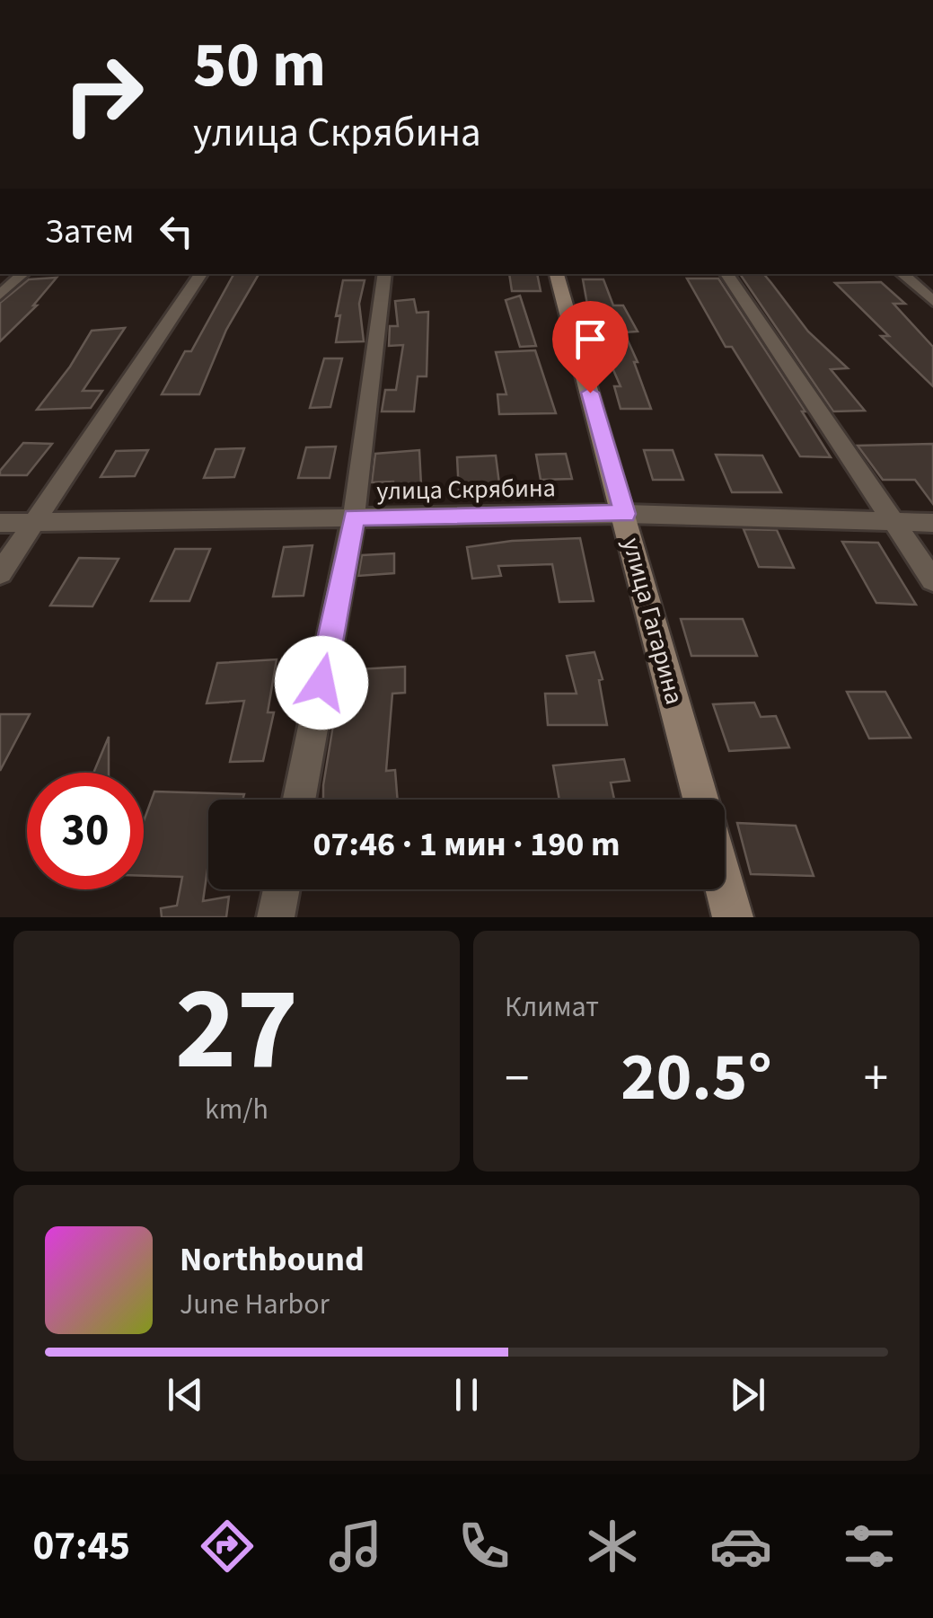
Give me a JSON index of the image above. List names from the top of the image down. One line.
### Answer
{"streets":{"main road":["улица Гагарина"],"street":["улица Скрябина"]},"crossings":[["улица Скрябина","улица Гагарина"]],"page":{"turn":["50 m","улица Скрябина"],"then":"Затем","limit":"30","trip":"07:46 · 1 мин · 190 m","tile":[["27","km/h"],"Климат"],"heat":["−","20.5°","+"],"song":["Northbound","June Harbor"],"tabs":"07:45"}}
